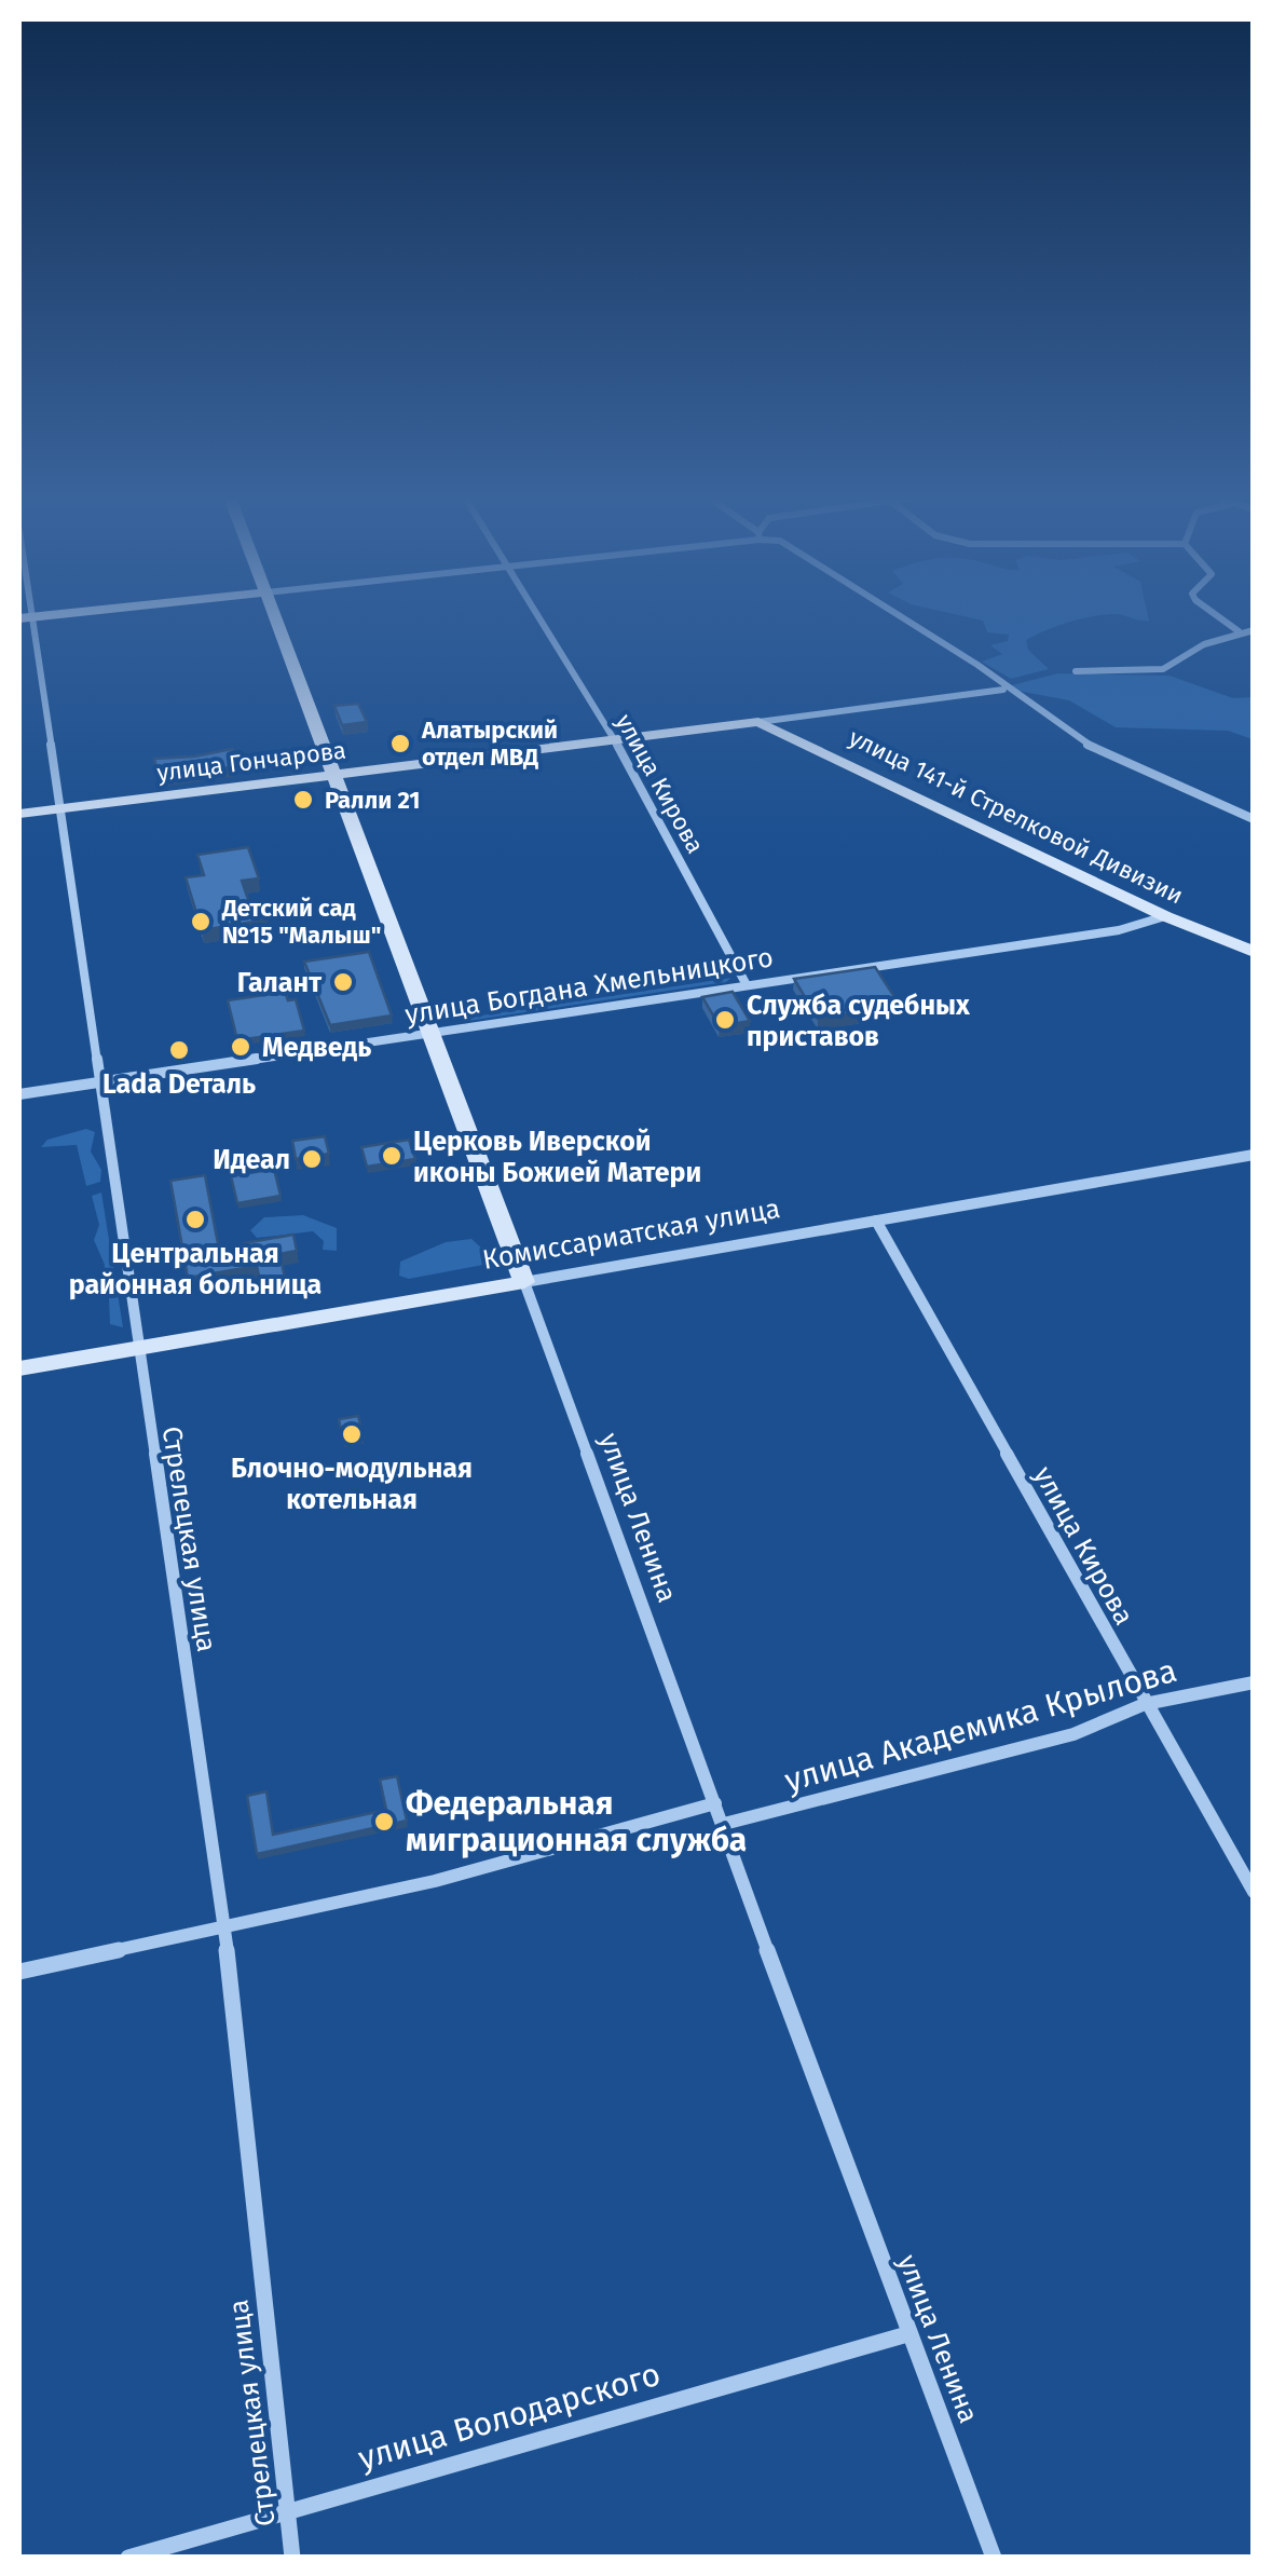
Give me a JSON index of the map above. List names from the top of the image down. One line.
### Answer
{"streets":{"street":["улица Гончарова","улица Кирова","улица 141-й Стрелковой Дивизии","улица Богдана Хмельницкого","Комиссариатская улица","улица Ленина","Стрелецкая улица","улица Академика Крылова","улица Володарского"]},"crossings":[["улица Гончарова","улица Кирова"],["улица Гончарова","улица 141-й Стрелковой Дивизии"],["улица Гончарова","улица Ленина"],["улица Гончарова","Стрелецкая улица"],["улица Кирова","улица Богдана Хмельницкого"],["улица Кирова","Комиссариатская улица"],["улица Кирова","улица Академика Крылова"],["улица 141-й Стрелковой Дивизии","улица Богдана Хмельницкого"],["улица Богдана Хмельницкого","улица Ленина"],["улица Богдана Хмельницкого","Стрелецкая улица"],["Комиссариатская улица","улица Ленина"],["Комиссариатская улица","Стрелецкая улица"],["улица Ленина","улица Академика Крылова"],["улица Ленина","улица Володарского"],["Стрелецкая улица","улица Володарского"]],"places":["Алатырский отдел МВД","Ралли 21","Детский сад №15 \"Малыш\"","Галант","Служба судебных приставов","Медведь","Lada Dеталь","Церковь Иверской иконы Божией Матери","Идеал","Центральная районная больница","Блочно-модульная котельная","Федеральная миграционная служба"]}
